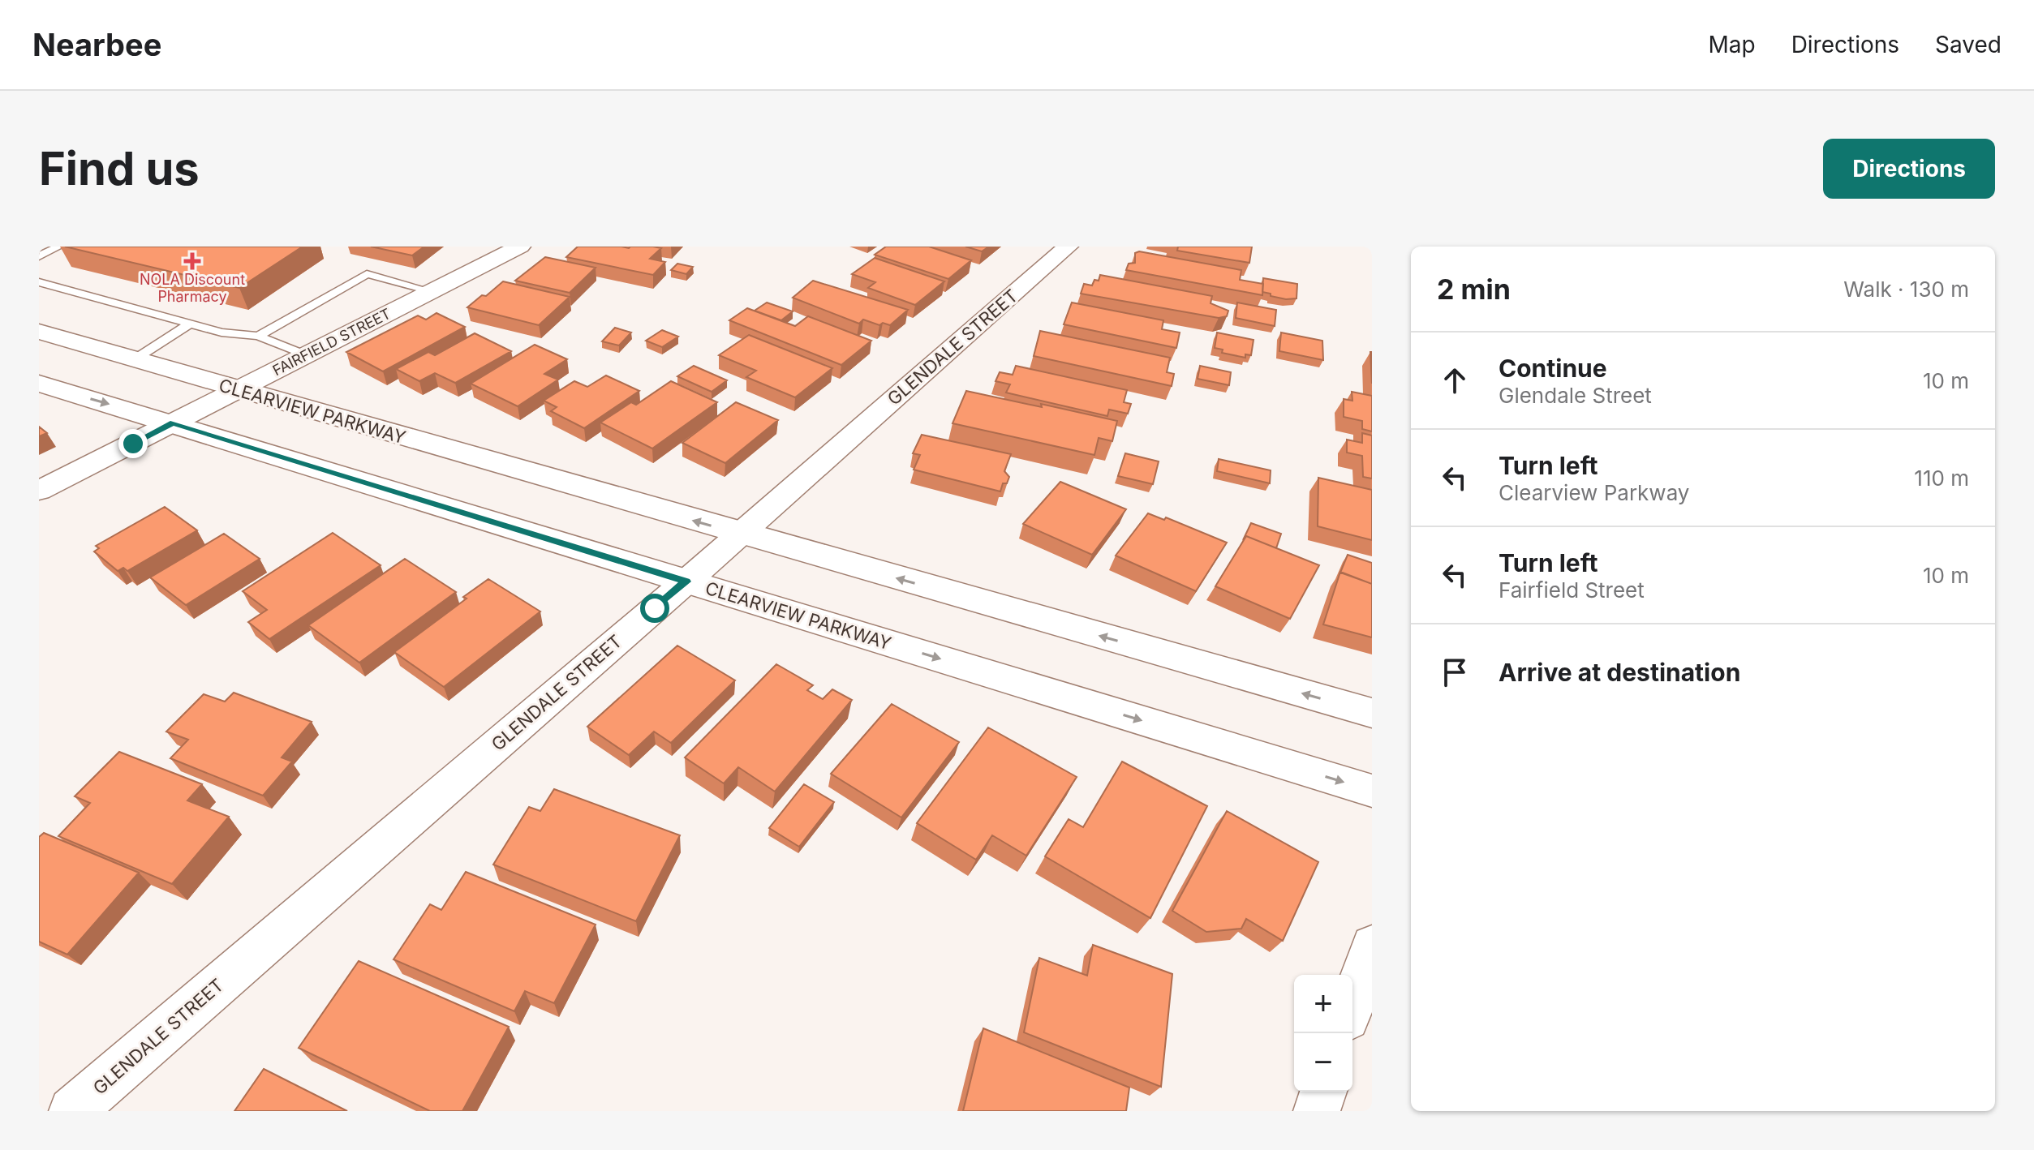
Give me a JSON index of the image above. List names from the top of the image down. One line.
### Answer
{"streets":{"main road":["CLEARVIEW PARKWAY"],"street":["FAIRFIELD STREET","GLENDALE STREET"]},"crossings":[["FAIRFIELD STREET","CLEARVIEW PARKWAY"],["GLENDALE STREET","CLEARVIEW PARKWAY"]],"places":{"health":["NOLA Discount Pharmacy"]},"page":{"header":"Nearbee","nav":["Map","Directions","Saved"],"buttons":"Directions","title":"Find us","heading":["2 min","Walk · 130 m"],"list":[["Continue","Glendale Street","10 m"],["Turn left","Clearview Parkway","110 m"],["Turn left","Fairfield Street","10 m"],"Arrive at destination"],"map_buttons":["+","−"]}}
